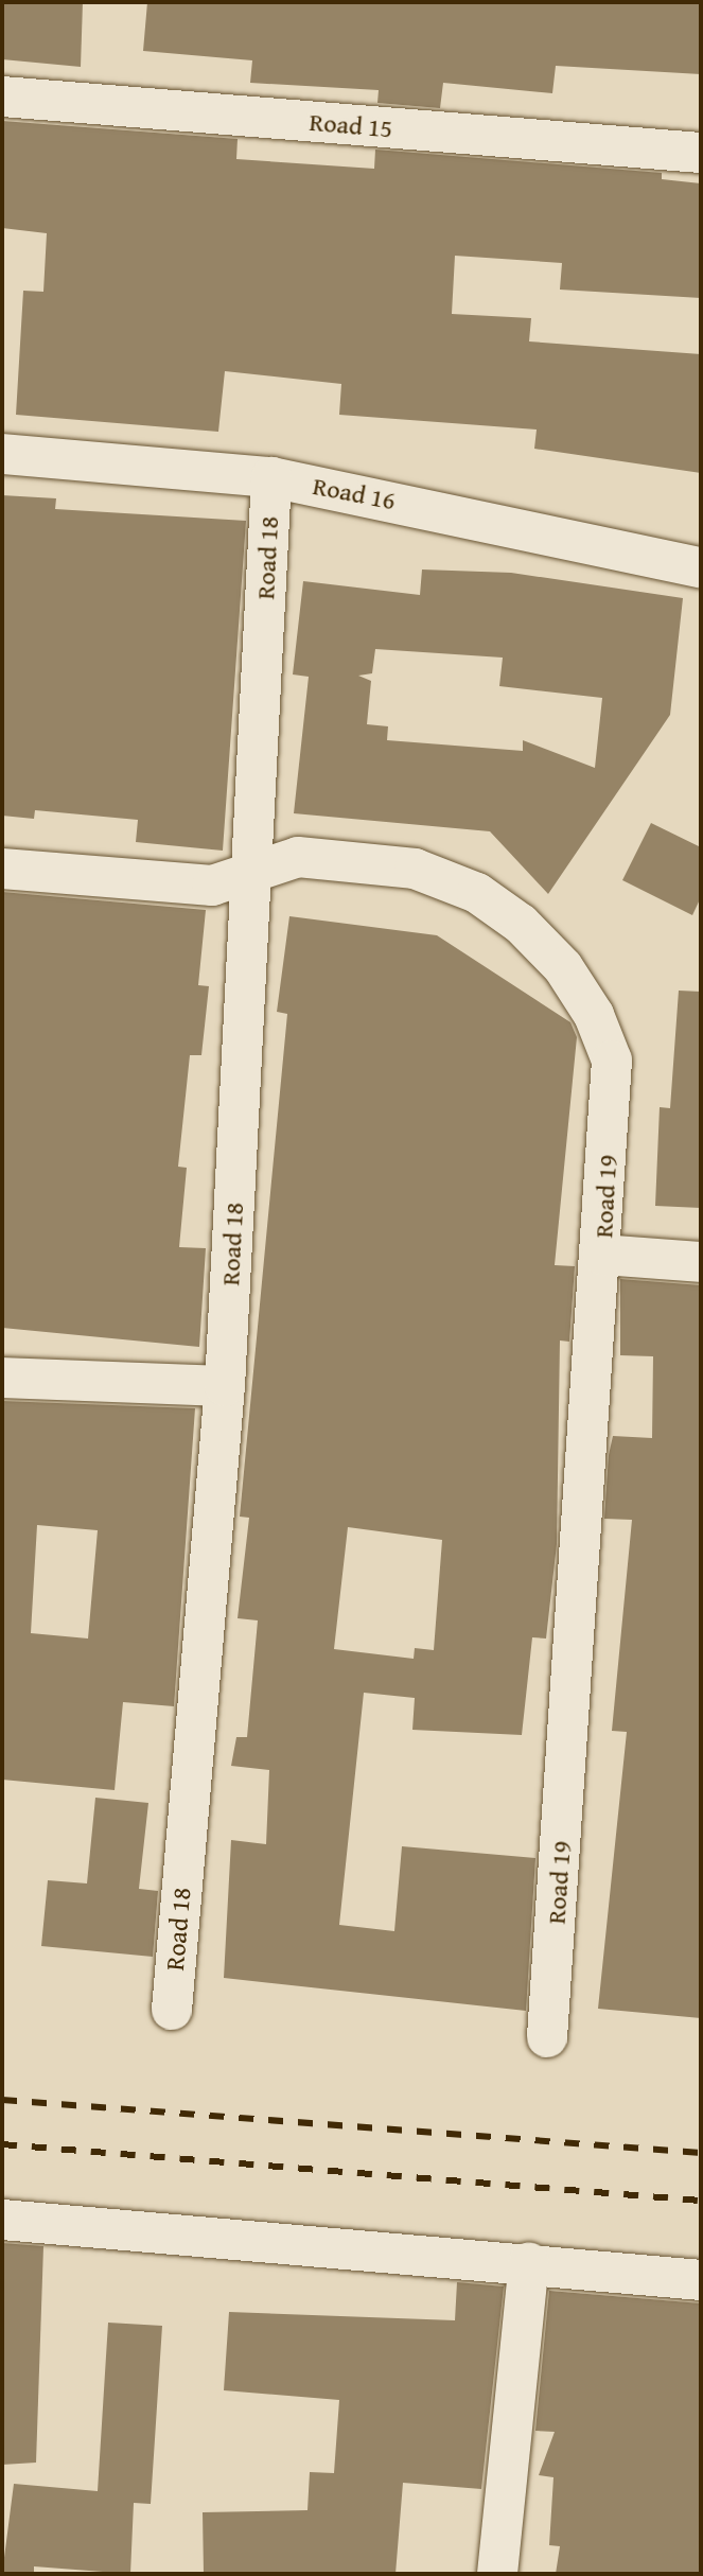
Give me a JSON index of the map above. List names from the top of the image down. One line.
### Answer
{"streets":{"street":["Road 15","Road 16","Road 18","Road 19"]},"crossings":[["Road 16","Road 18"],["Road 18","Road 19"]]}
